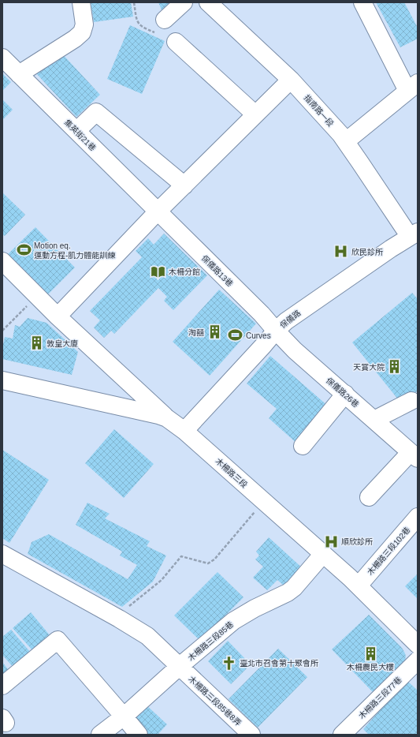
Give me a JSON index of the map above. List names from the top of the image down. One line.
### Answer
{"streets":{"street":["指南路一段","集英街21巷","保儀路13巷","保儀路","保儀路26巷","木柵路三段","木柵路三段102巷","木柵路三段85巷","木柵路三段77巷","木柵路三段85巷8弄"]},"crossings":[["指南路一段","保儀路"],["集英街21巷","保儀路13巷"],["保儀路13巷","保儀路"],["保儀路13巷","保儀路26巷"],["保儀路","保儀路26巷"],["保儀路","木柵路三段"],["木柵路三段","木柵路三段102巷"],["木柵路三段","木柵路三段85巷"],["木柵路三段85巷","木柵路三段85巷8弄"]],"places":{"sports":["Motion eq. 運動方程-肌力體能訓練","Curves"],"hospital":["欣民診所","順欣診所"],"library":["木柵分館"],"building":["淘囍","敦皇大廈","天賞大院","木柵農民大樓"],"church":["臺北市召會第十聚會所"]}}
